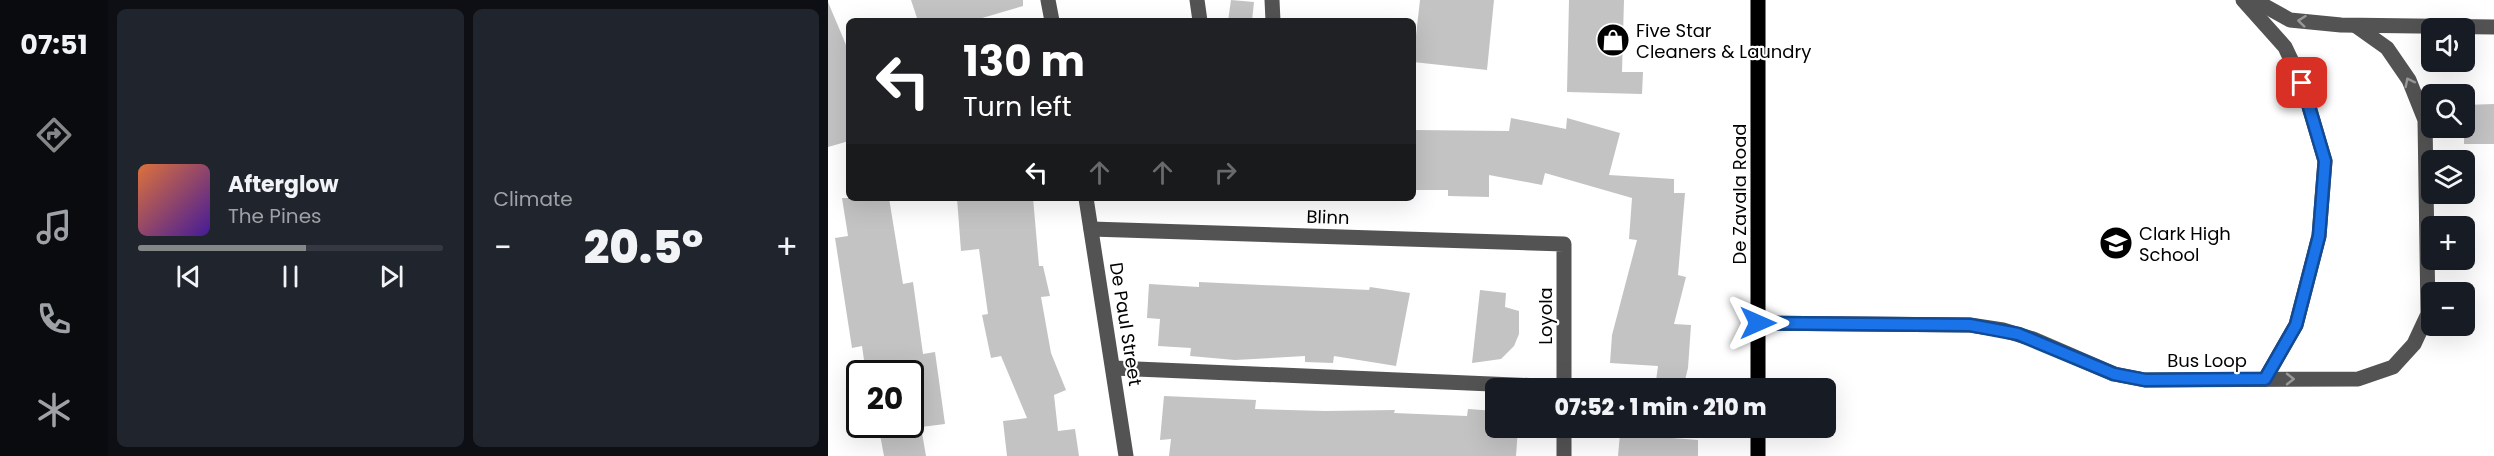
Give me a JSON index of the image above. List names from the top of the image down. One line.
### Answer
{"streets":{"main road":["De Zavala Road"],"street":["Blinn","Loyola","De Paul Street","Bus Loop"]},"crossings":[["De Zavala Road","Bus Loop"],["Blinn","Loyola"],["Blinn","De Paul Street"]],"places":{"shop":["Five Star Cleaners & Laundry"],"school or university":["Clark High School"]},"page":{"tabs":"07:51","tile":"Climate","map_buttons":["+","−"],"turn":["130 m","Turn left"],"song":["Afterglow","The Pines"],"heat":["−","20.5°","+"],"limit":"20","trip":"07:52 · 1 min · 210 m"}}
